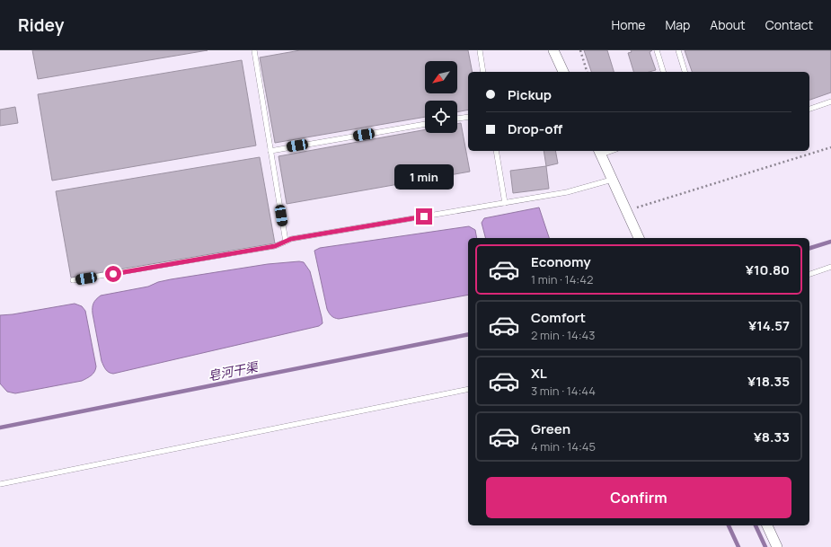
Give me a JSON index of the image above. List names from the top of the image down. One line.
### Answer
{"water":["皂河干渠"],"north":"bottom left","page":{"header":"Ridey","nav":["Home","Map","About","Contact"],"banner":["Pickup","Drop-off"],"bubble":"1 min","list":[{"name":"Economy","note":"1 min · 14:42","value":"¥10.80"},{"name":"Comfort","note":"2 min · 14:43","value":"¥14.57"},{"name":"XL","note":"3 min · 14:44","value":"¥18.35"},{"name":"Green","note":"4 min · 14:45","value":"¥8.33"}],"buttons":"Confirm"}}
